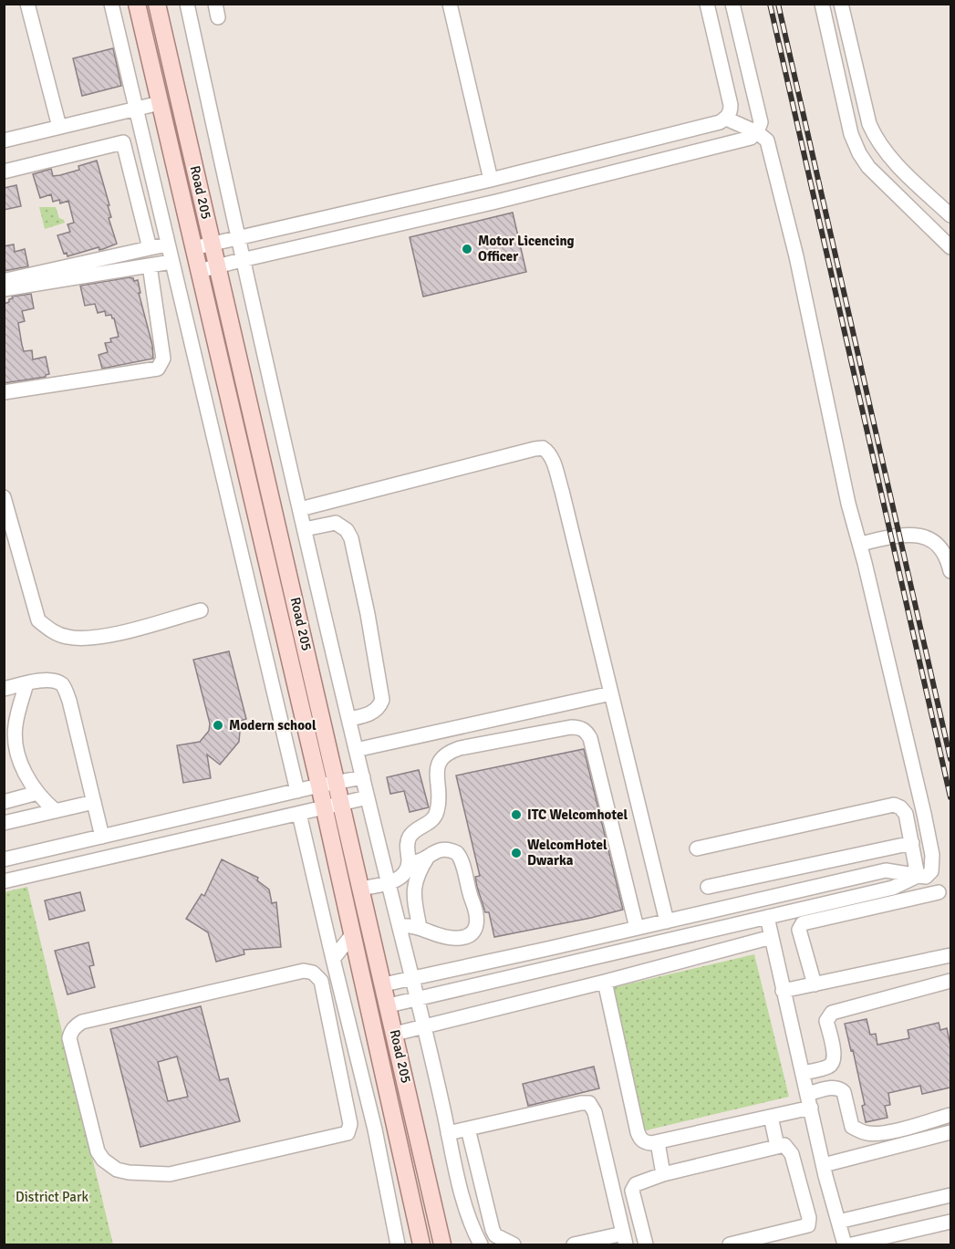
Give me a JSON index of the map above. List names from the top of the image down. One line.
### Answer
{"streets":{"main road":["Road 205"]},"parks":["District Park"],"places":["Motor Licencing Officer","Modern school","ITC Welcomhotel","WelcomHotel Dwarka"]}
